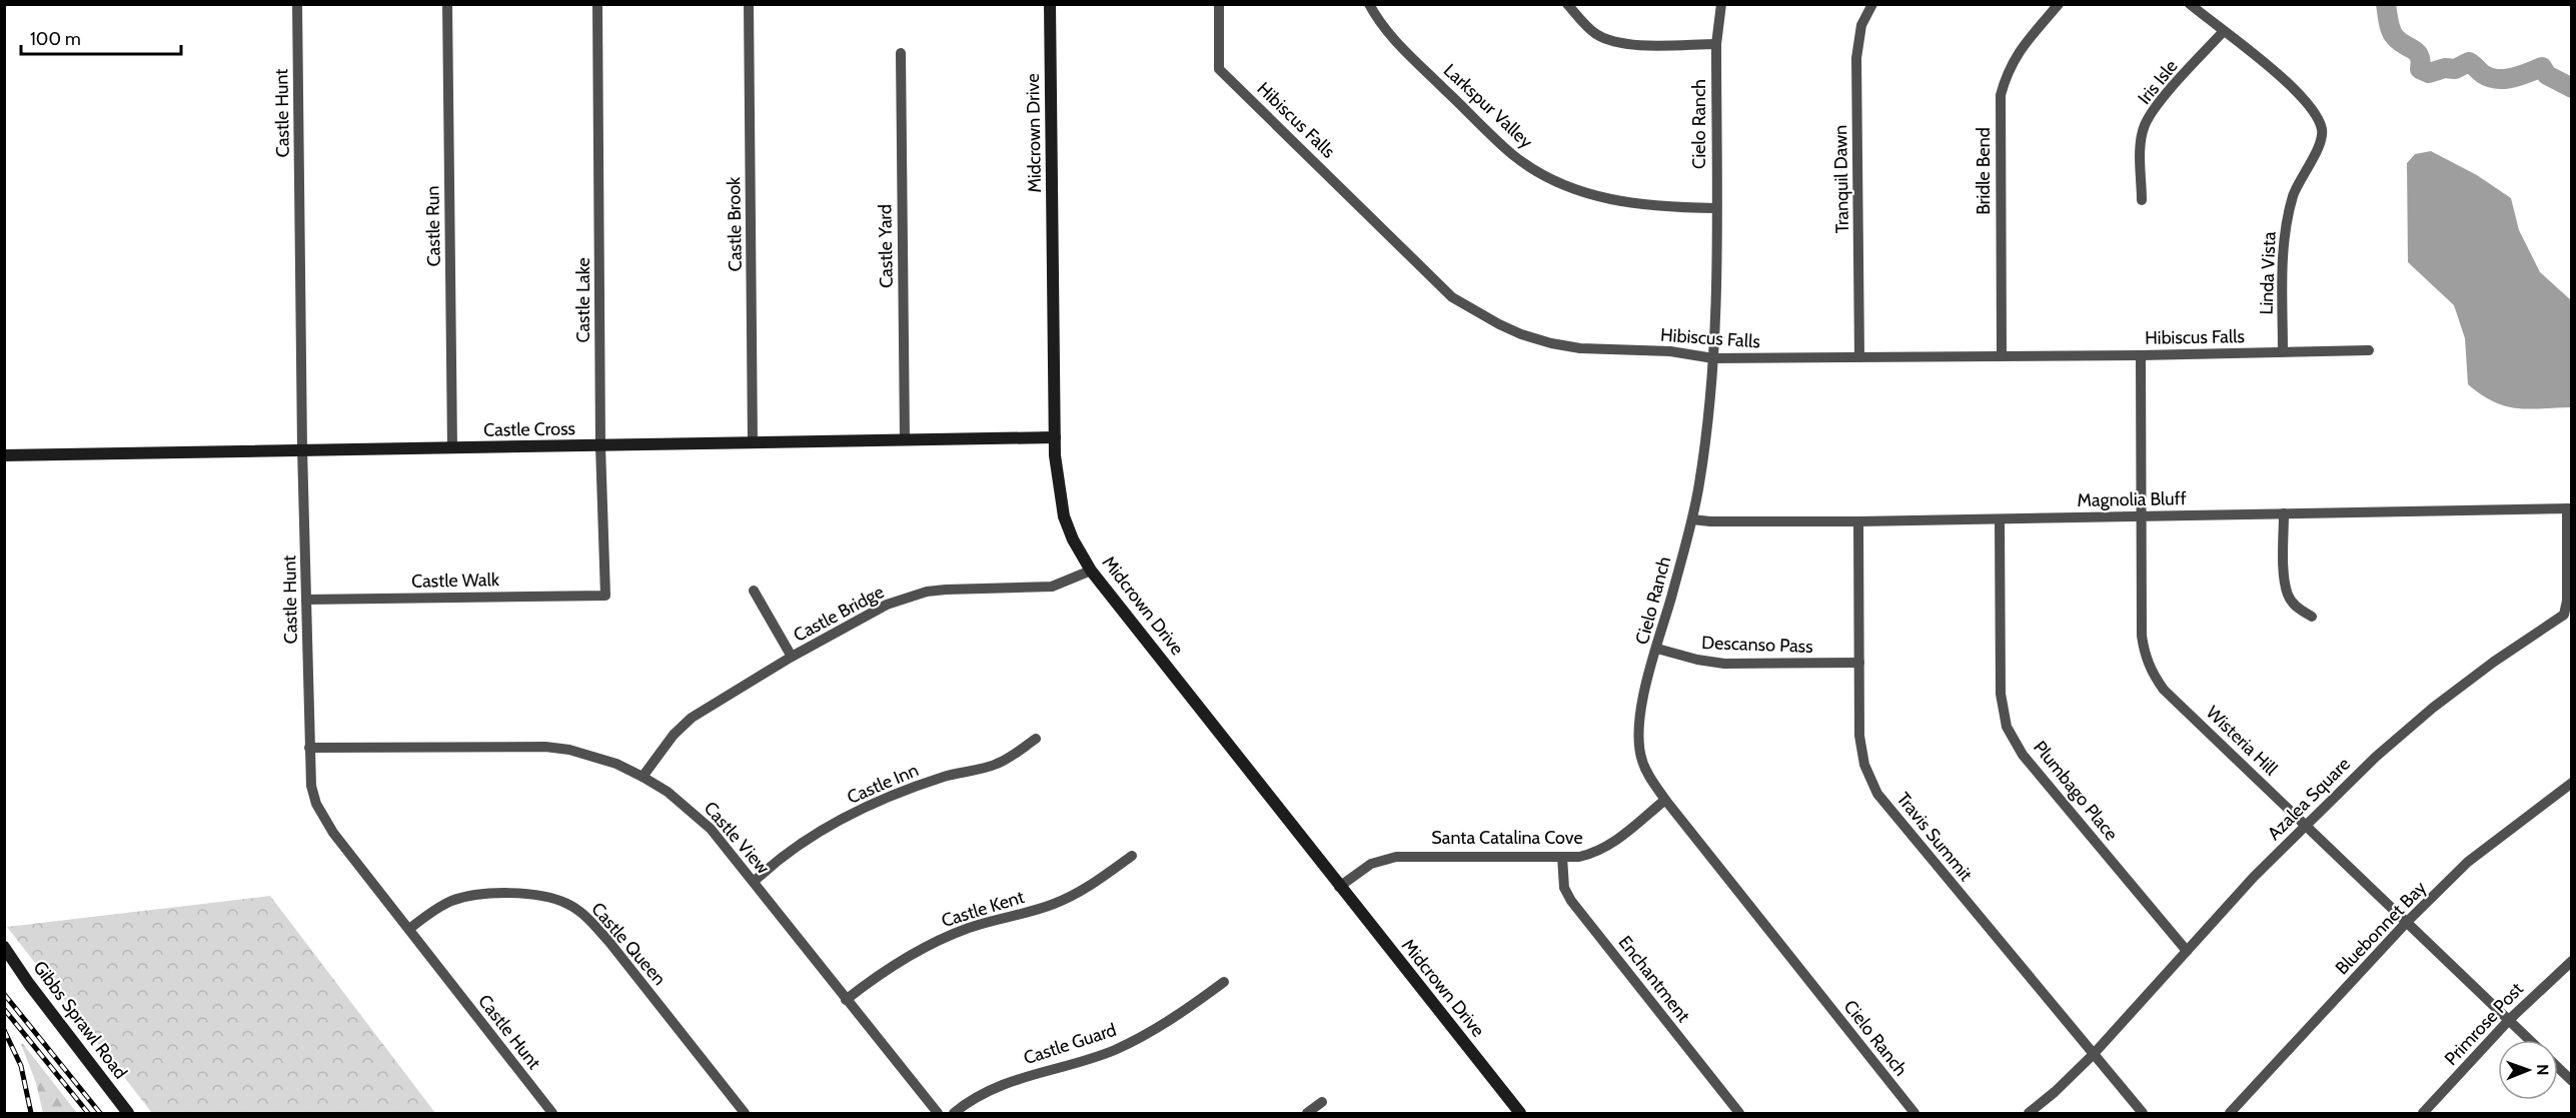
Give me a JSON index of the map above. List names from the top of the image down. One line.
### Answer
{"streets":{"street":["Iris Isle","Larkspur Valley","Castle Hunt","Hibiscus Falls","Cielo Ranch","Midcrown Drive","Bridle Bend","Tranquil Dawn","Castle Brook","Castle Run","Castle Yard","Linda Vista","Castle Lake","Castle Cross","Magnolia Bluff","Castle Walk","Castle Bridge","Descanso Pass","Wisteria Hill","Castle Inn","Plumbago Place","Azalea Square","Travis Summit","Castle View","Santa Catalina Cove","Castle Kent","Bluebonnet Bay","Castle Queen","Enchantment","Gibbs Sprawl Road","Primrose Post","Castle Guard"]},"crossings":[["Iris Isle","Linda Vista"],["Larkspur Valley","Cielo Ranch"],["Castle Hunt","Castle Cross"],["Castle Hunt","Castle Walk"],["Castle Hunt","Castle View"],["Castle Hunt","Castle Queen"],["Hibiscus Falls","Cielo Ranch"],["Hibiscus Falls","Bridle Bend"],["Hibiscus Falls","Tranquil Dawn"],["Hibiscus Falls","Linda Vista"],["Hibiscus Falls","Wisteria Hill"],["Cielo Ranch","Magnolia Bluff"],["Cielo Ranch","Descanso Pass"],["Cielo Ranch","Santa Catalina Cove"],["Midcrown Drive","Castle Cross"],["Midcrown Drive","Castle Bridge"],["Midcrown Drive","Santa Catalina Cove"],["Castle Brook","Castle Cross"],["Castle Run","Castle Cross"],["Castle Yard","Castle Cross"],["Castle Lake","Castle Cross"],["Castle Lake","Castle Walk"],["Magnolia Bluff","Wisteria Hill"],["Magnolia Bluff","Plumbago Place"],["Magnolia Bluff","Azalea Square"],["Magnolia Bluff","Travis Summit"],["Castle Bridge","Castle View"],["Descanso Pass","Travis Summit"],["Wisteria Hill","Azalea Square"],["Wisteria Hill","Bluebonnet Bay"],["Wisteria Hill","Primrose Post"],["Castle Inn","Castle View"],["Plumbago Place","Azalea Square"],["Azalea Square","Travis Summit"],["Castle View","Castle Kent"],["Santa Catalina Cove","Enchantment"]],"scale_bar":"100 m","north":"right"}
